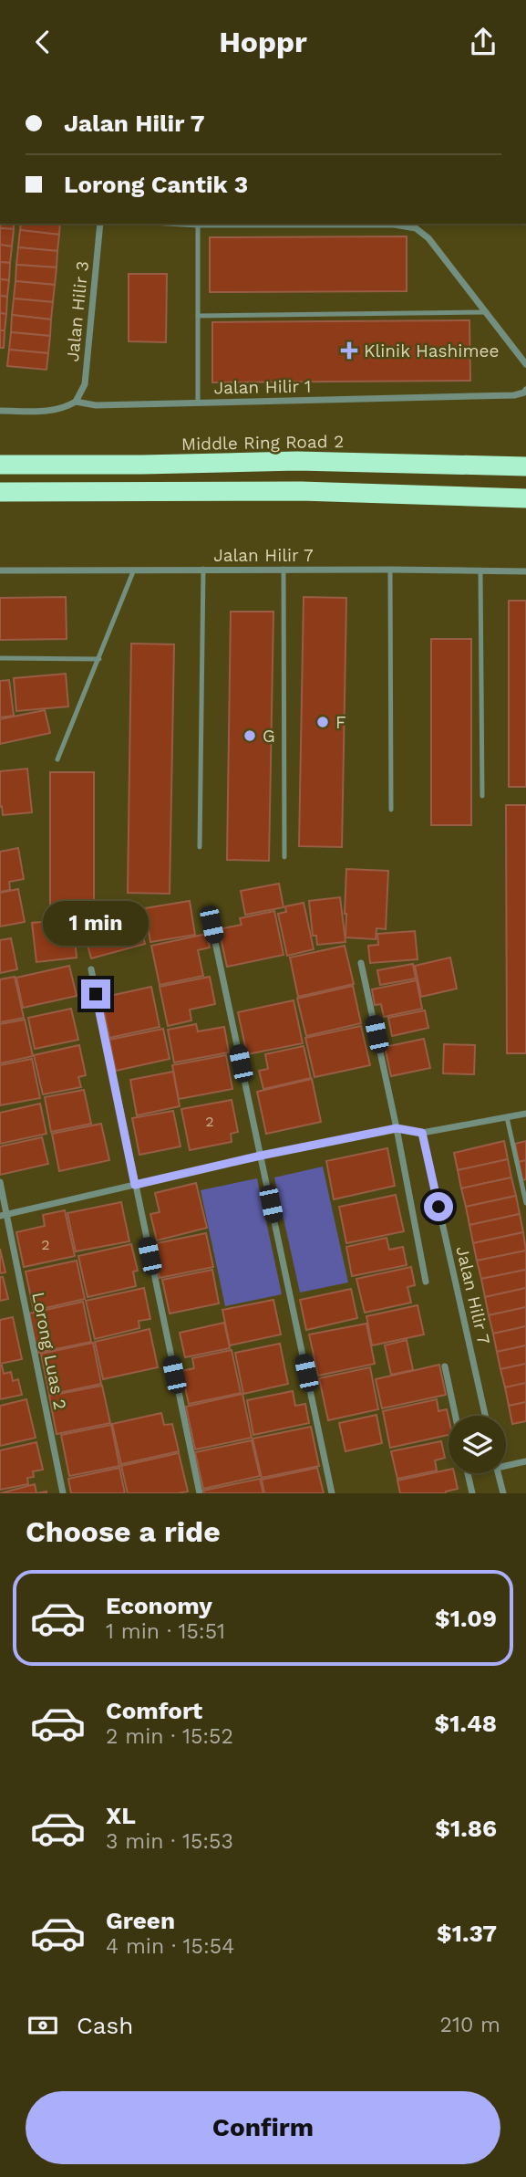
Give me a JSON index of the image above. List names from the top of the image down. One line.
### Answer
{"streets":{"highway":["Middle Ring Road 2"],"street":["Jalan Hilir 3","Jalan Hilir 1","Jalan Hilir 7","Lorong Luas 2"]},"crossings":[["Jalan Hilir 3","Jalan Hilir 1"]],"places":{"health":["Klinik Hashimee"],"other":["F","G"]},"house_numbers":["2","2"],"page":{"header":"Hoppr","banner":["Jalan Hilir 7","Lorong Cantik 3"],"bubble":"1 min","heading":"Choose a ride","list":[{"name":"Economy","note":"1 min · 15:51","value":"$1.09"},{"name":"Comfort","note":"2 min · 15:52","value":"$1.48"},{"name":"XL","note":"3 min · 15:53","value":"$1.86"},{"name":"Green","note":"4 min · 15:54","value":"$1.37"}],"pay":["Cash","210 m"],"buttons":"Confirm"}}
